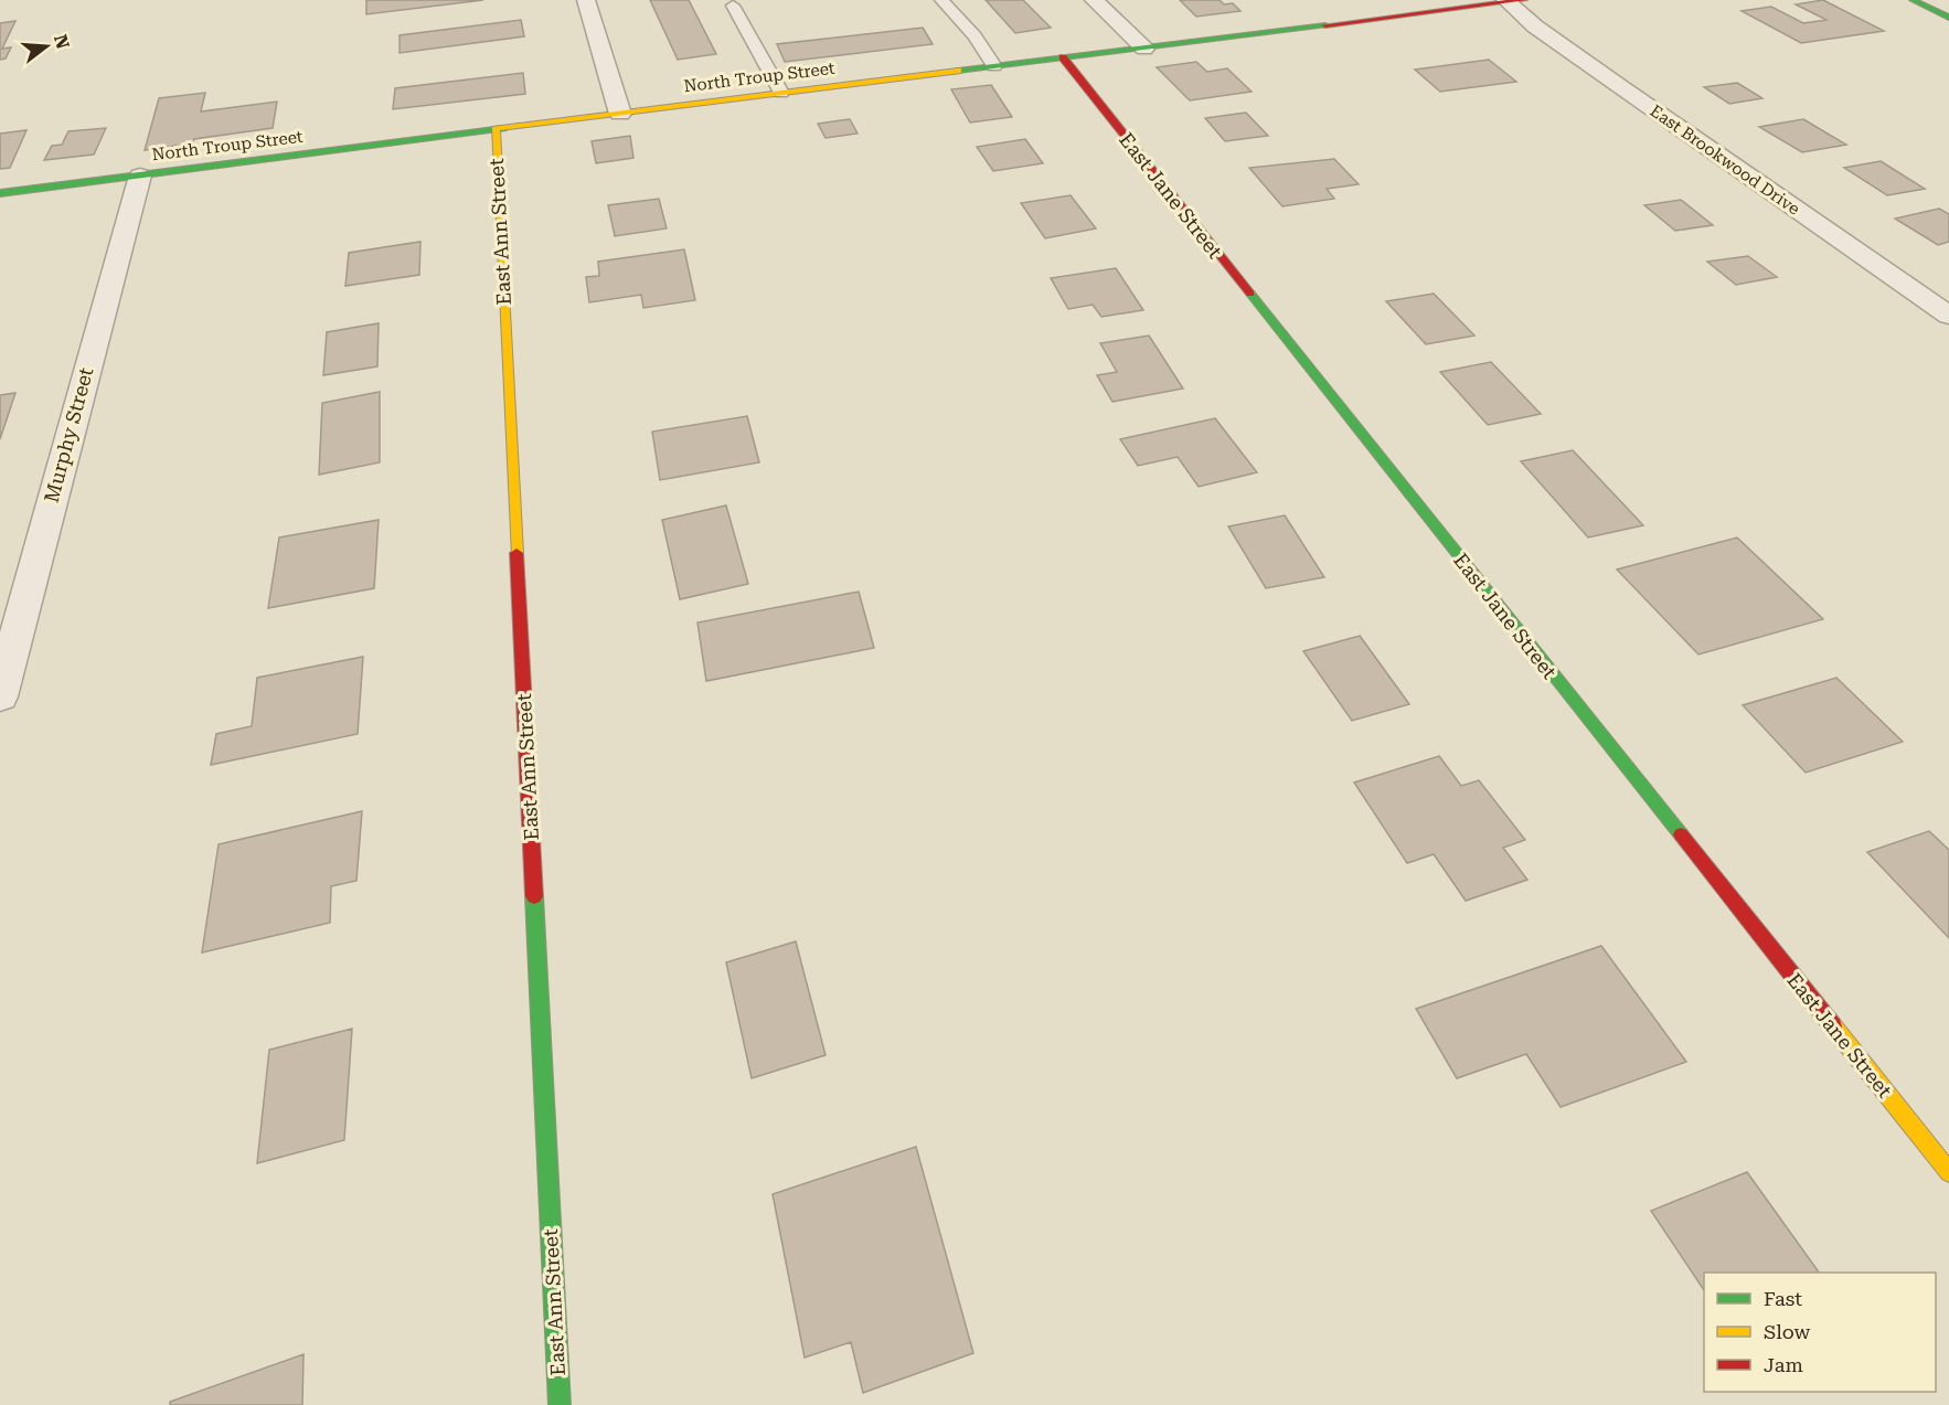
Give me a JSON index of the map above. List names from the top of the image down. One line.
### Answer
{"streets":{"street":["North Troup Street","East Brookwood Drive","East Jane Street","East Ann Street","Murphy Street"]},"crossings":[["North Troup Street","East Brookwood Drive"],["North Troup Street","East Jane Street"],["North Troup Street","East Ann Street"],["North Troup Street","Murphy Street"]],"legend":["Fast","Slow","Jam"],"north":"right"}
